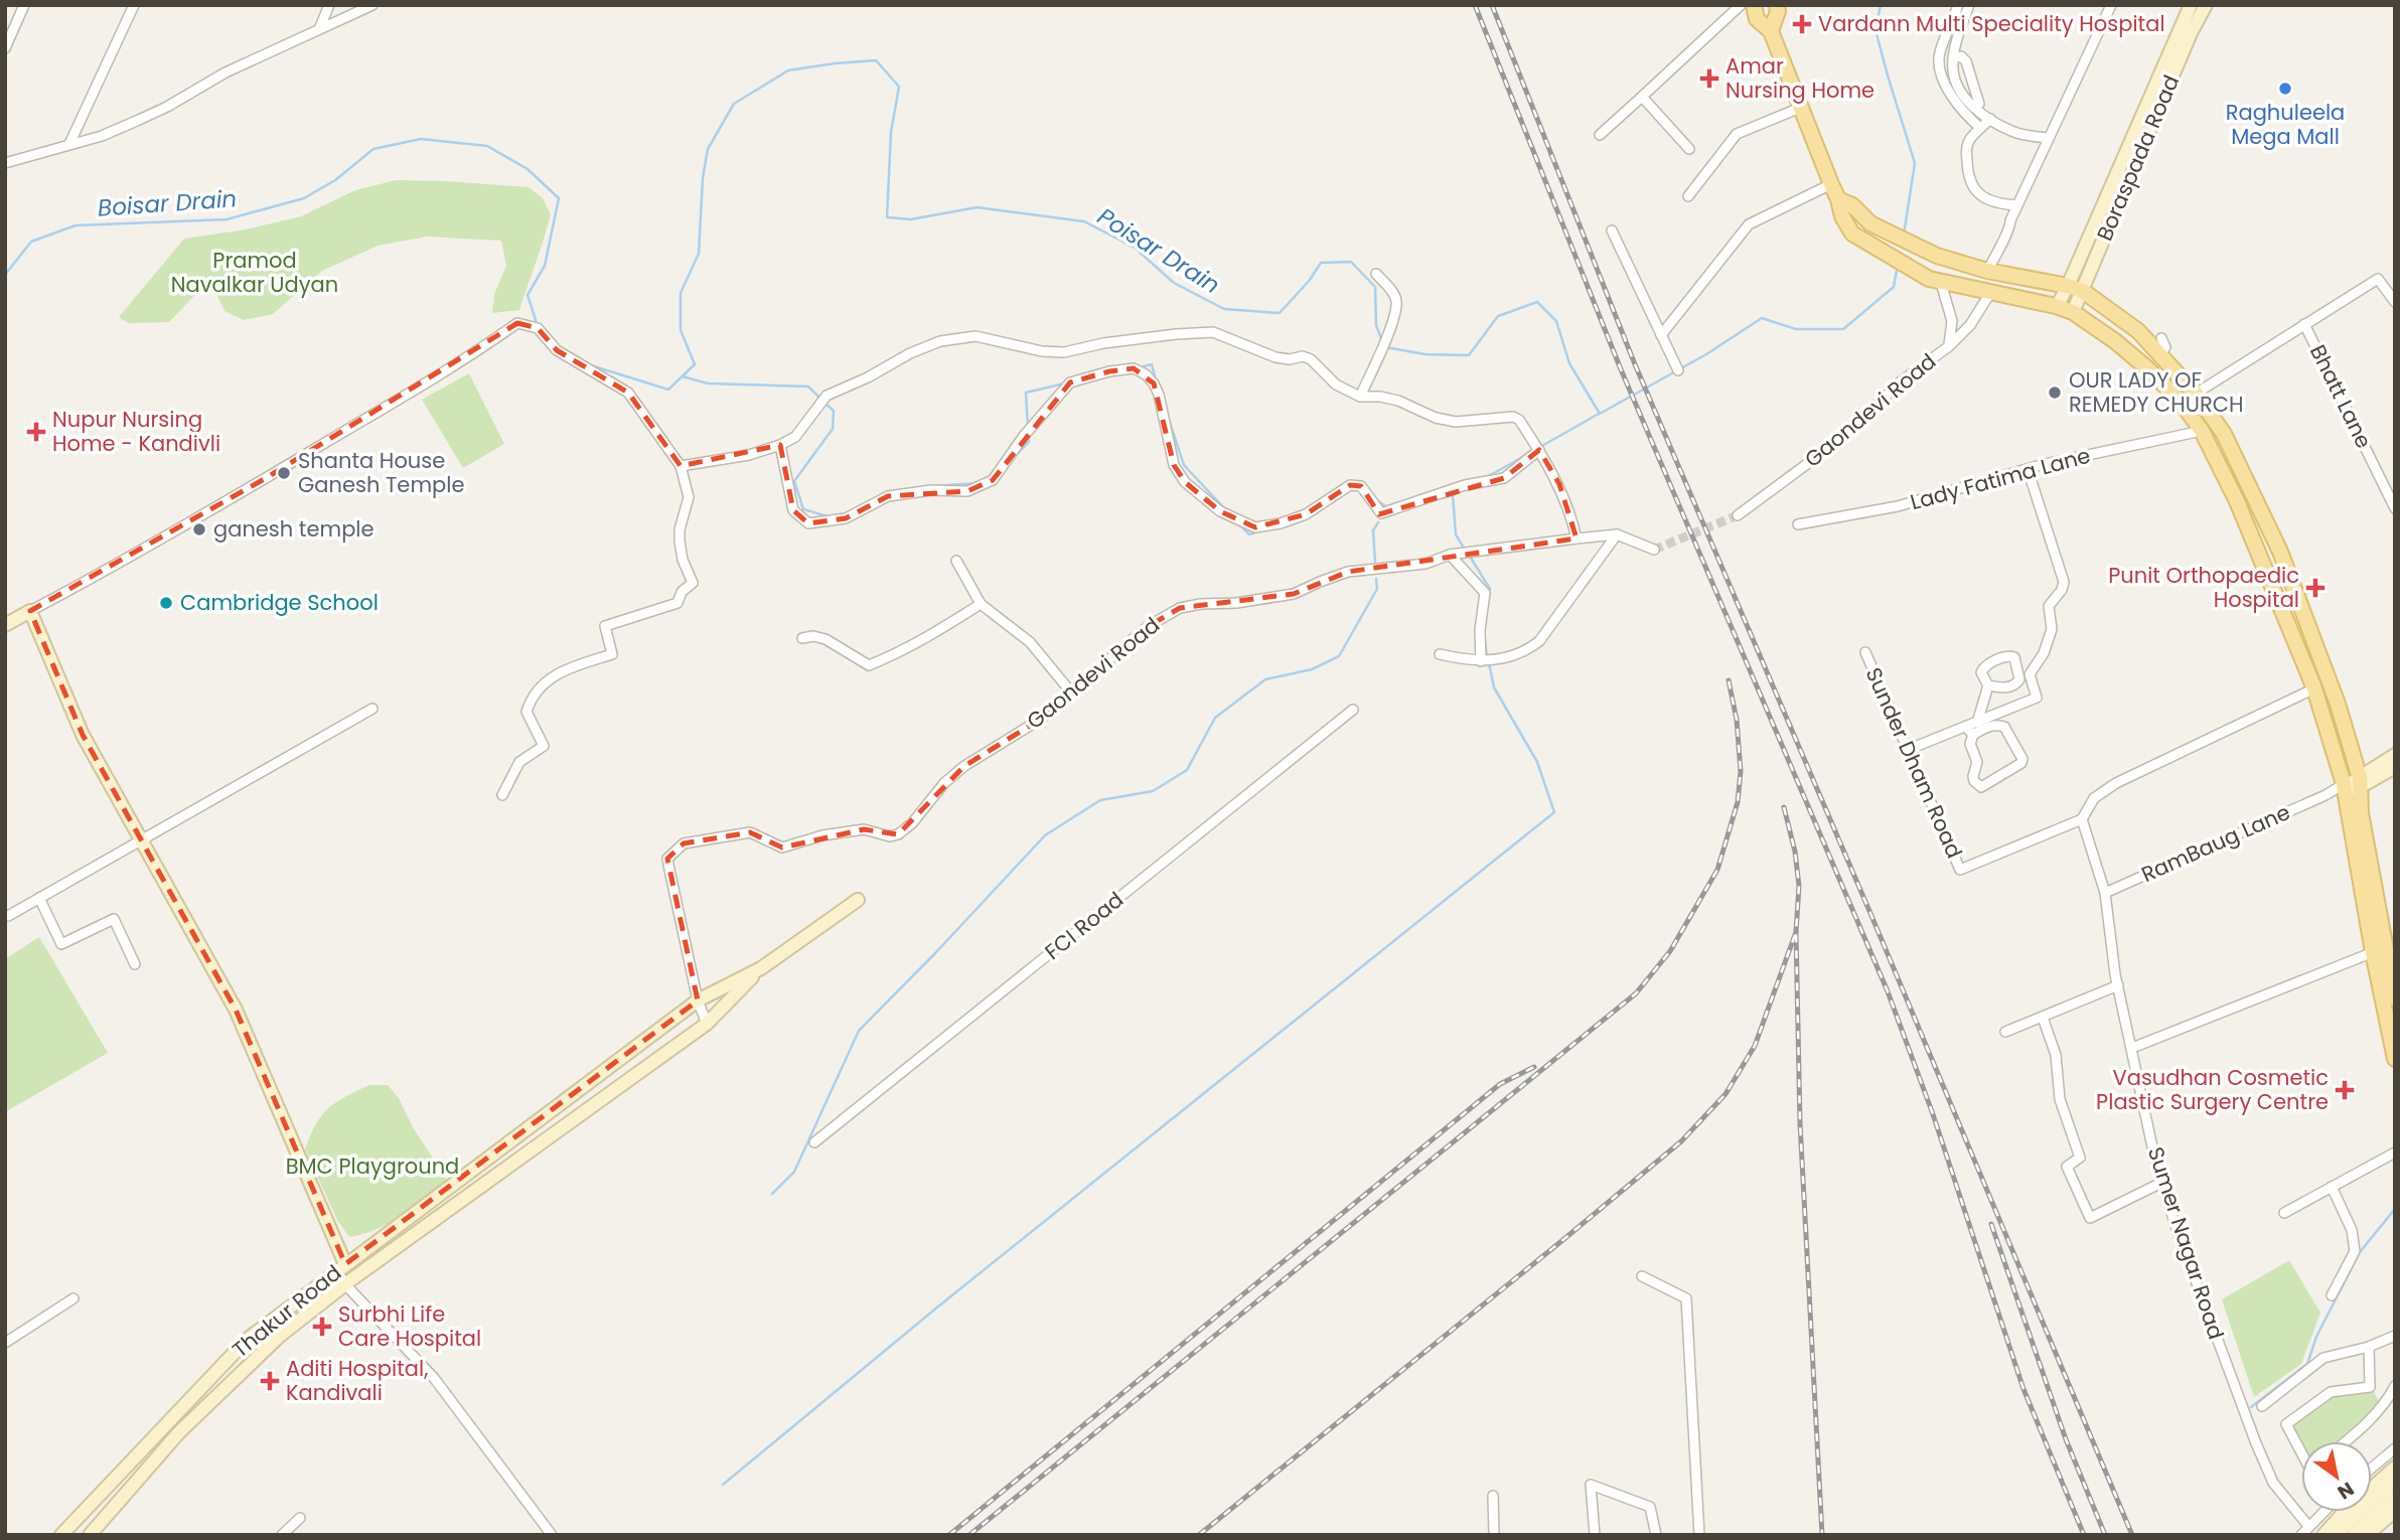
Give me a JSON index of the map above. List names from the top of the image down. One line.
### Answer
{"streets":{"street":["Boraspada Road","Bhatt Lane","Gaondevi Road","Lady Fatima Lane","Sunder Dham Road","RamBaug Lane","FCI Road","Sumer Nagar Road","Thakur Road"]},"crossings":[["Gaondevi Road","Thakur Road"],["Sunder Dham Road","Sumer Nagar Road"],["RamBaug Lane","Sumer Nagar Road"]],"water":["Boisar Drain","Poisar Drain"],"parks":["Pramod Navalkar Udyan","BMC Playground"],"places":{"health":["Vardann Multi Speciality Hospital","Amar Nursing Home","Nupur Nursing Home - Kandivli","Punit Orthopaedic Hospital","Vasudhan Cosmetic Plastic Surgery Centre","Surbhi Life Care Hospital","Aditi Hospital, Kandivali"],"other":["Raghuleela Mega Mall","OUR LADY OF REMEDY CHURCH","Shanta House Ganesh Temple","ganesh temple","Cambridge School"]},"north":"bottom right"}
